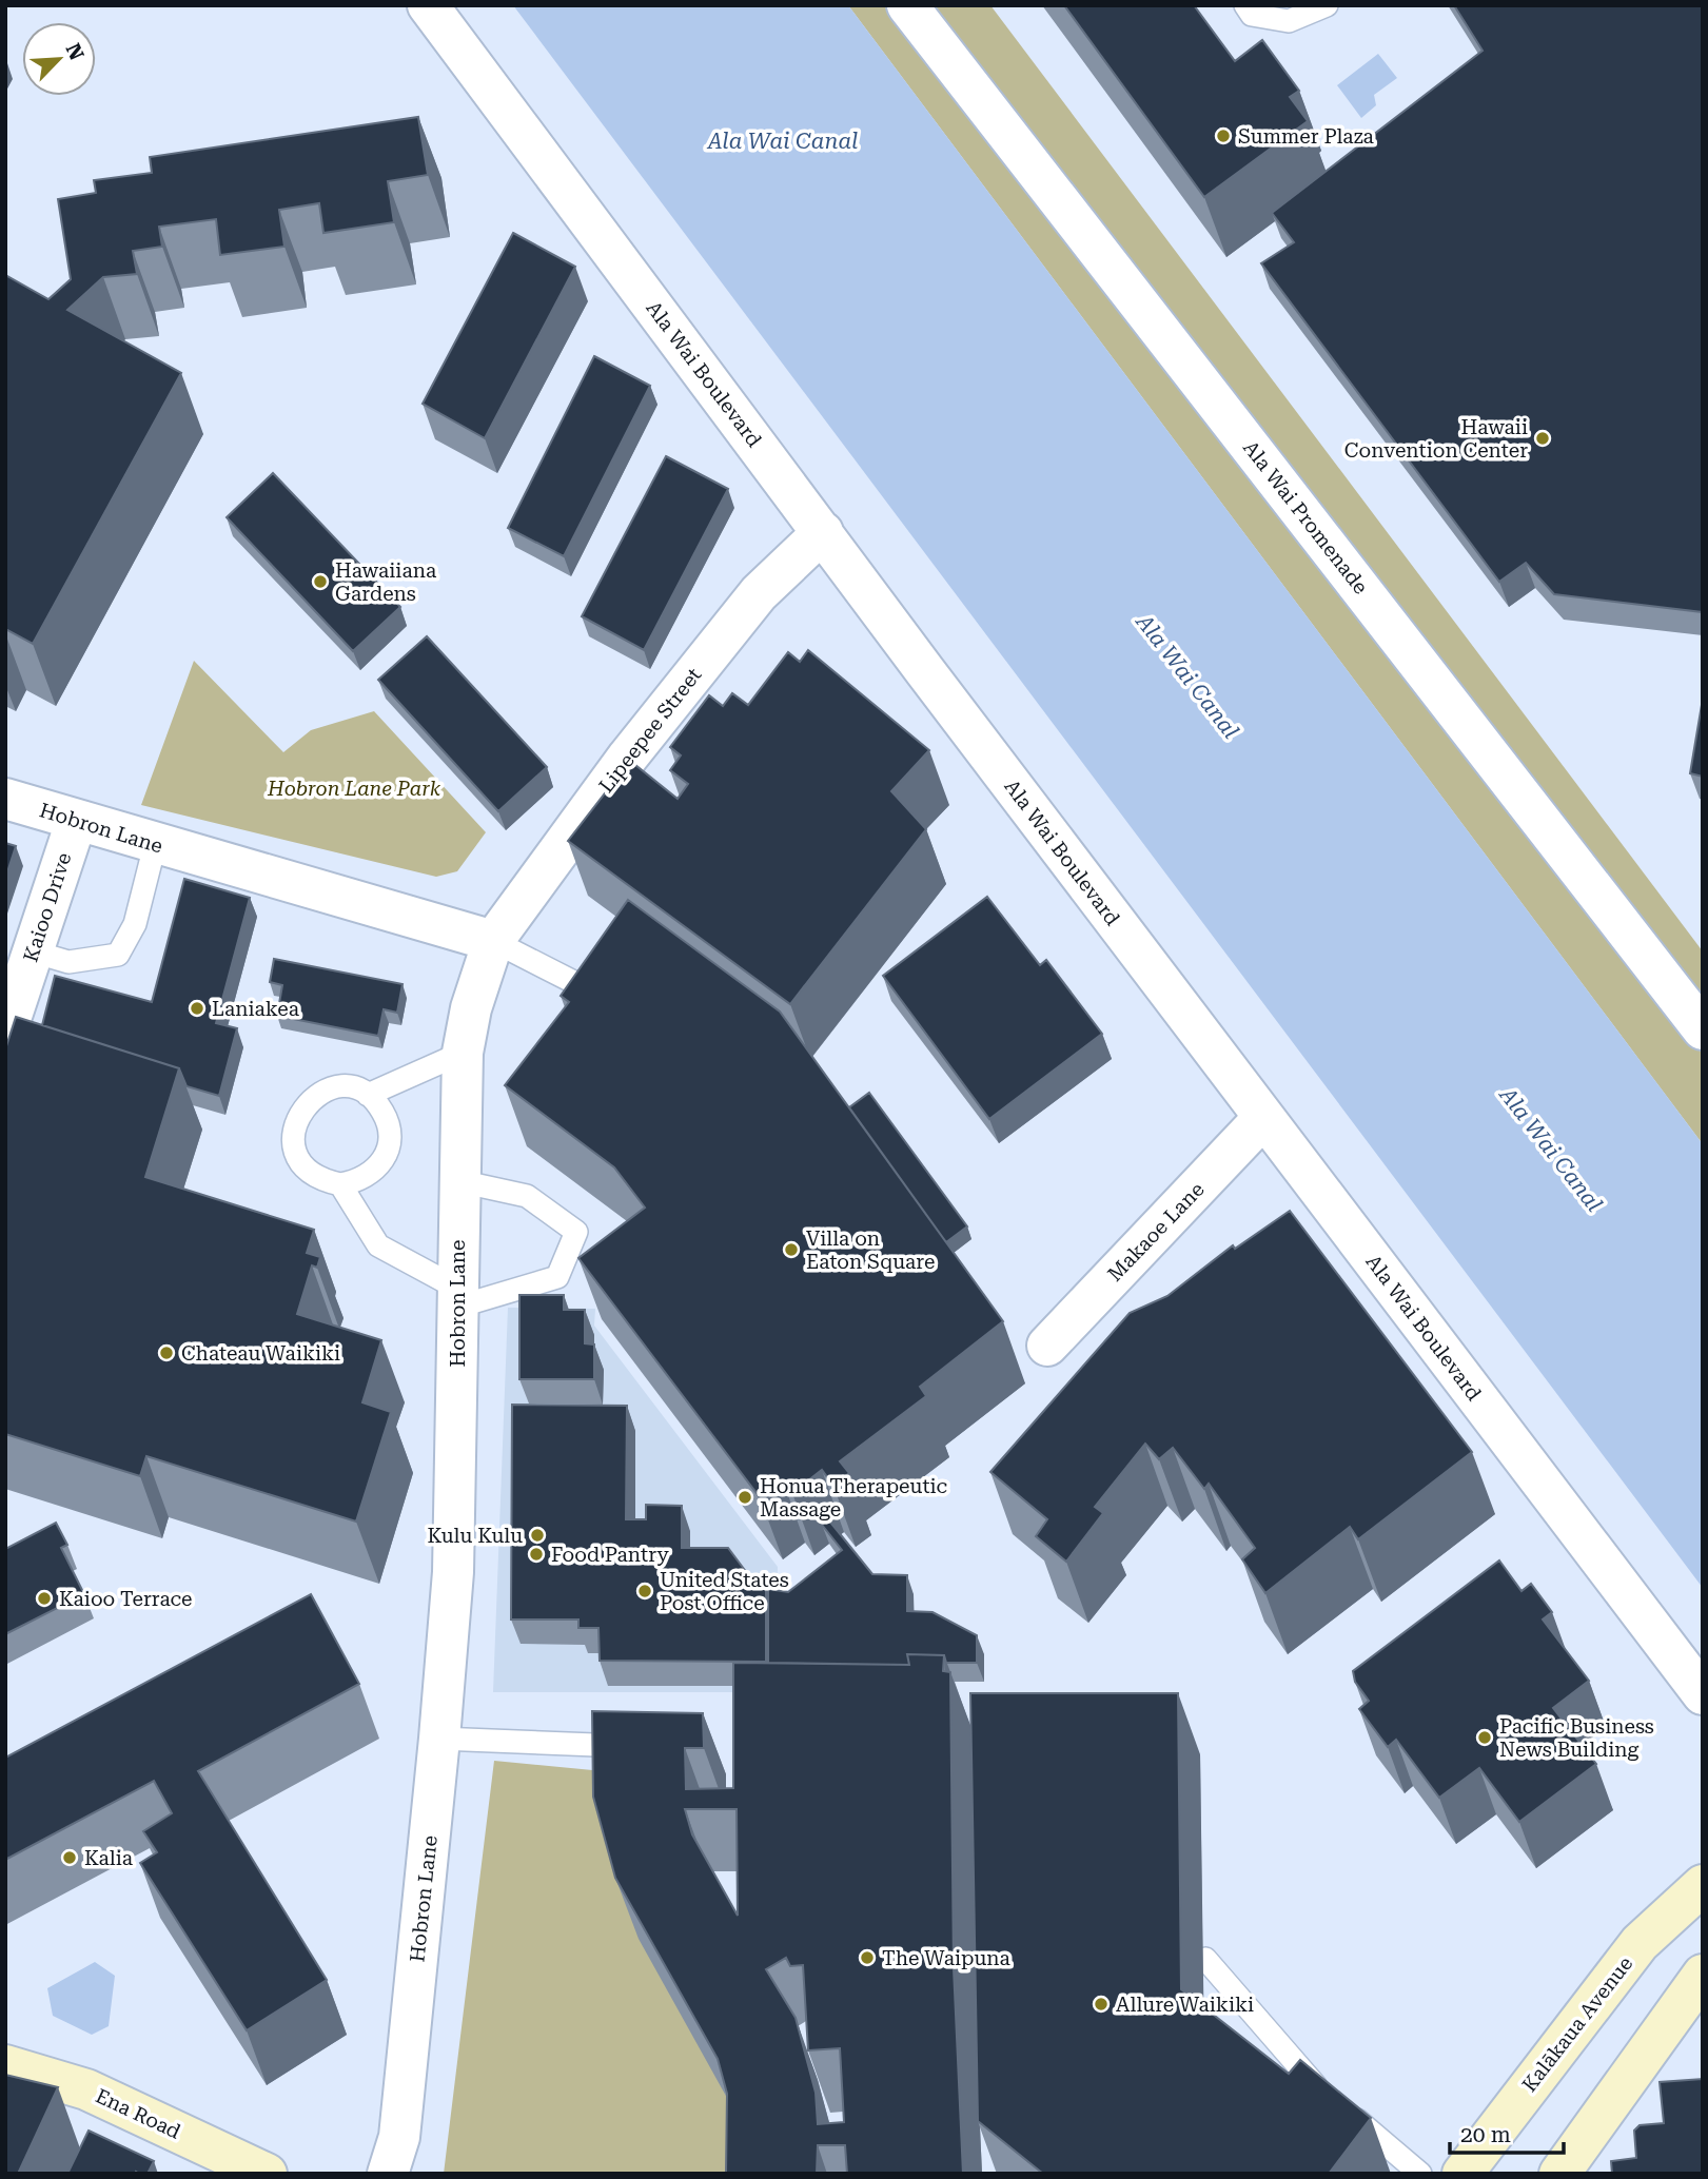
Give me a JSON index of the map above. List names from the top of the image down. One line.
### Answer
{"streets":{"main road":["Kalākaua Avenue","Ena Road"],"street":["Ala Wai Boulevard","Ala Wai Promenade","Lipeepee Street","Hobron Lane","Kaioo Drive","Makaoe Lane"]},"crossings":[["Ala Wai Boulevard","Lipeepee Street"],["Ala Wai Boulevard","Makaoe Lane"],["Lipeepee Street","Hobron Lane"],["Hobron Lane","Kaioo Drive"]],"water":["Ala Wai Canal"],"parks":["Hobron Lane Park"],"places":["Summer Plaza","Hawaii Convention Center","Hawaiiana Gardens","Laniakea","Villa on Eaton Square","Chateau Waikiki","Honua Therapeutic Massage","Kulu Kulu","Food Pantry","United States Post Office","Kaioo Terrace","Pacific Business News Building","Kalia","The Waipuna","Allure Waikiki"],"scale_bar":"20 m","north":"top right"}
